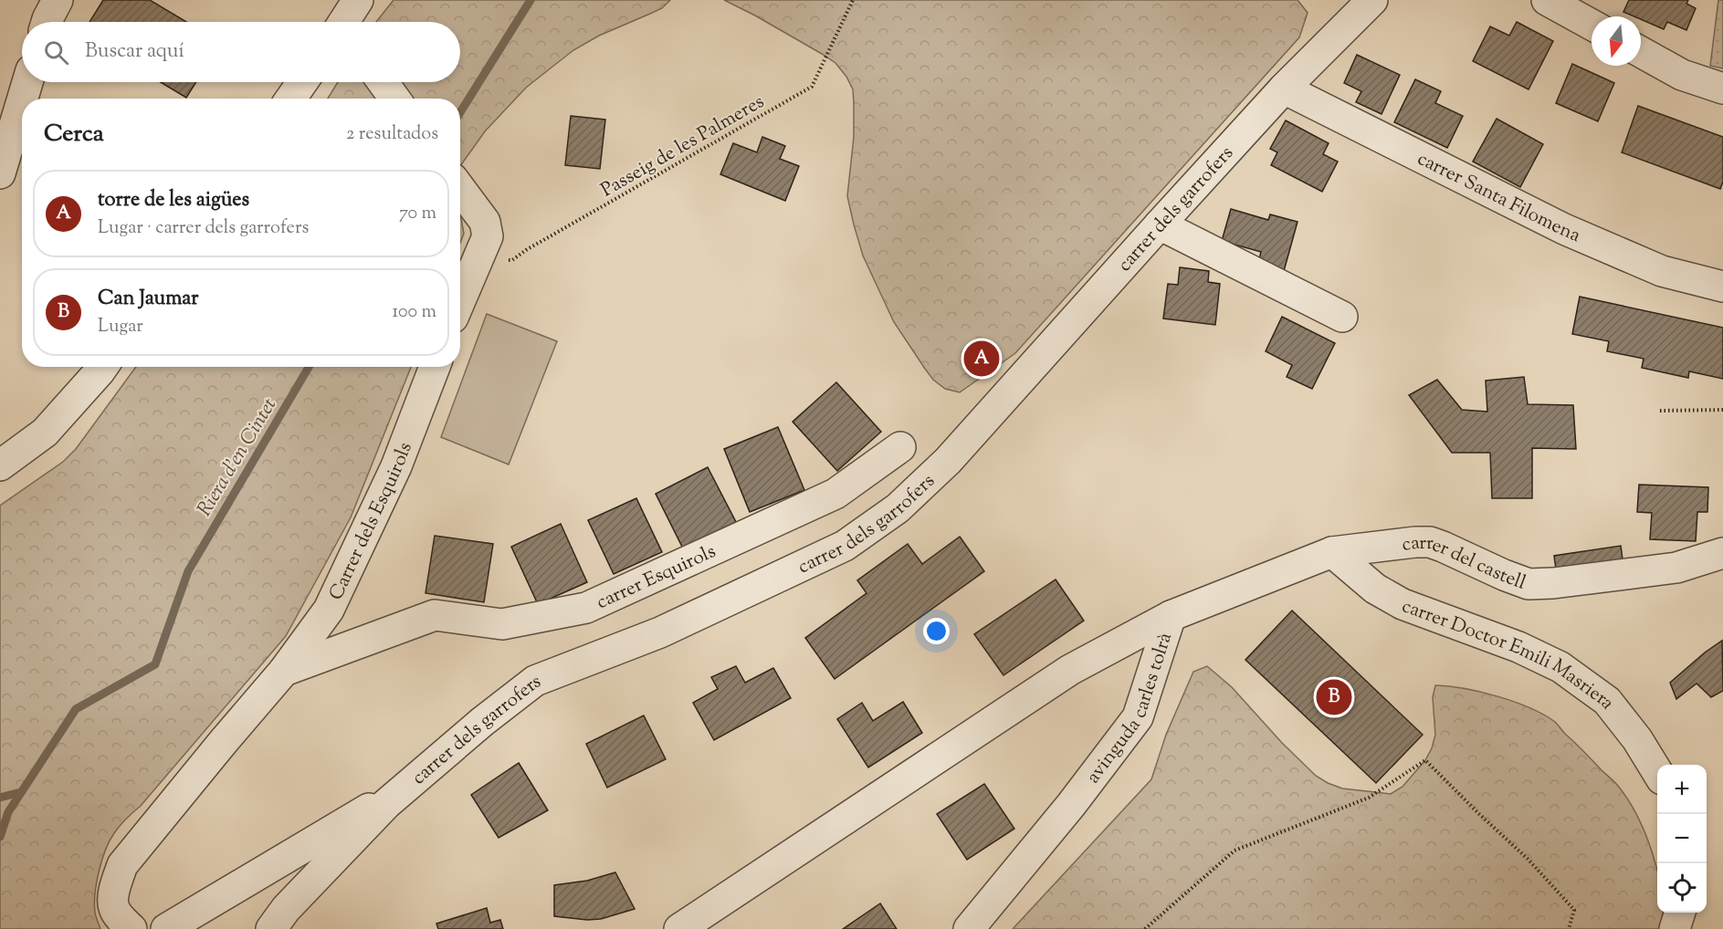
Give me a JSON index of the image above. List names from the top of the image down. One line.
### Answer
{"streets":{"street":["carrer Santa Filomena","carrer dels garrofers","Carrer dels Esquirols","carrer del castell","carrer Esquirols","carrer Doctor Emili Masriera","avinguda carles tolrà"],"path":["Passeig de les Palmeres"]},"crossings":[["carrer Santa Filomena","carrer dels garrofers"],["Carrer dels Esquirols","carrer Esquirols"],["carrer del castell","carrer Doctor Emili Masriera"],["carrer del castell","avinguda carles tolrà"],["carrer Doctor Emili Masriera","avinguda carles tolrà"]],"water":["Riera d'en Cintet"],"north":"bottom","page":{"search":"Buscar aquí","heading":["Cerca","2 resultados"],"list":[{"mark":"A","name":"torre de les aigües","note":"Lugar · carrer dels garrofers","value":"70 m"},{"mark":"B","name":"Can Jaumar","note":"Lugar","value":"100 m"}],"pins":["A","B"],"map_buttons":["+","−"]}}
